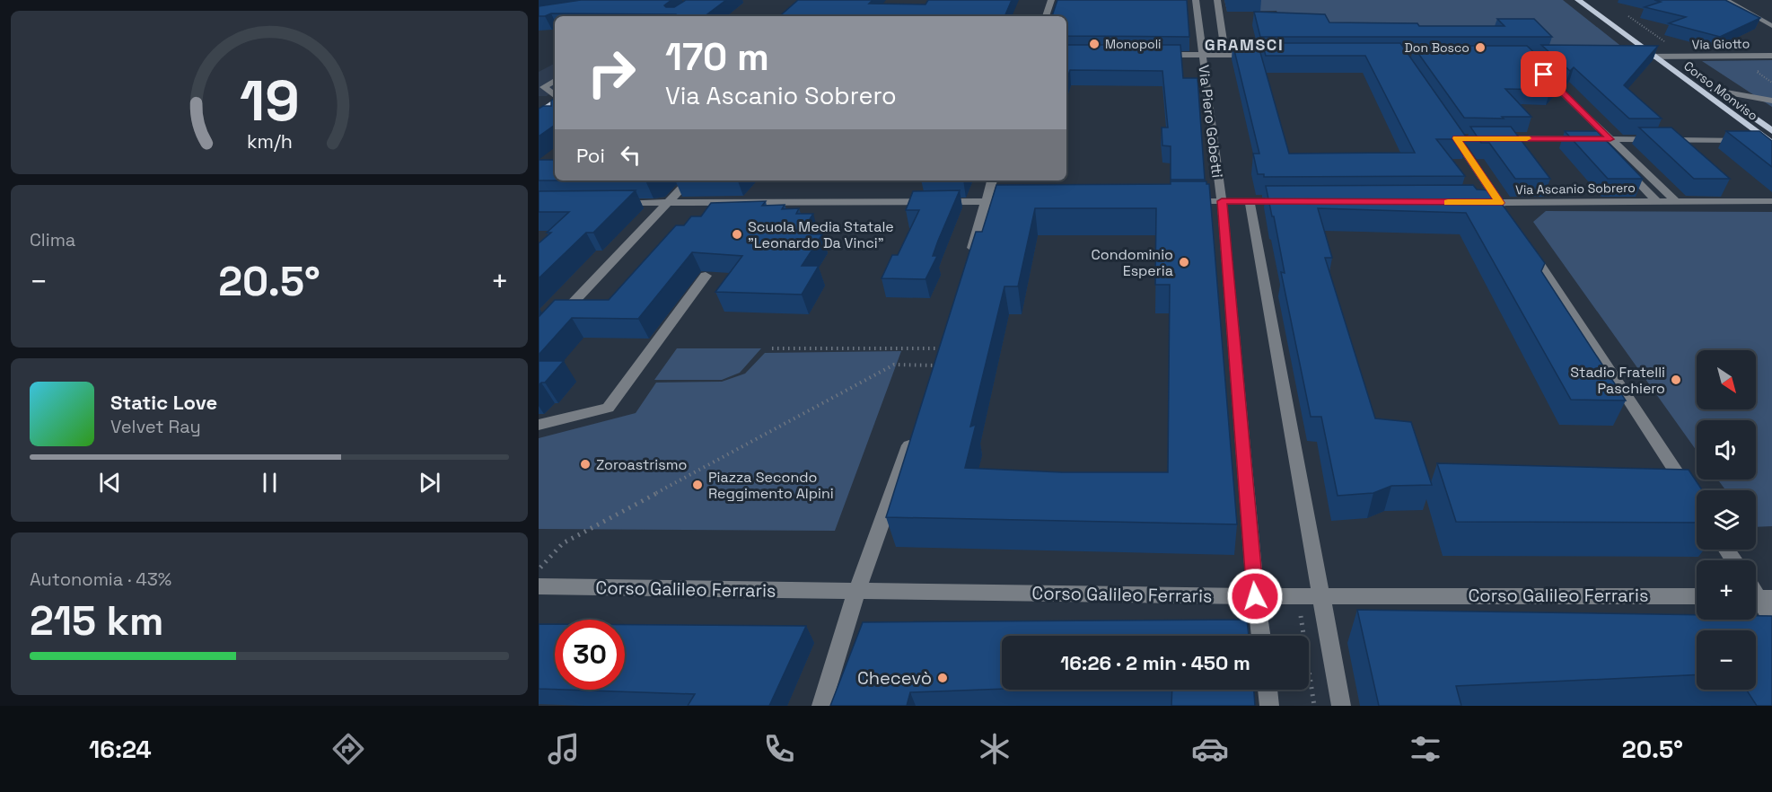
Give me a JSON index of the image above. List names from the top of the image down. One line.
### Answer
{"streets":{"main road":["Corso Monviso"],"street":["Via Giotto","Via Piero Gobetti","Via Ascanio Sobrero","Corso Galileo Ferraris"]},"crossings":[["Via Giotto","Corso Monviso"],["Via Piero Gobetti","Corso Galileo Ferraris"]],"districts":["GRAMSCI"],"places":["Monopoli","Don Bosco","Scuola Media Statale \"Leonardo Da Vinci\"","Condominio Esperia","Stadio Fratelli Paschiero","Zoroastrismo","Piazza Secondo Reggimento Alpini","Checevò"],"north":"bottom right","page":{"turn":["170 m","Via Ascanio Sobrero"],"then":"Poi","tile":["Clima",["Autonomia · 43%","215 km"]],"heat":["−","20.5°","+"],"map_buttons":["+","−"],"song":["Static Love","Velvet Ray"],"limit":"30","trip":"16:26 · 2 min · 450 m","tabs":["16:24","20.5°"],"gauge":["19","km/h"]}}
